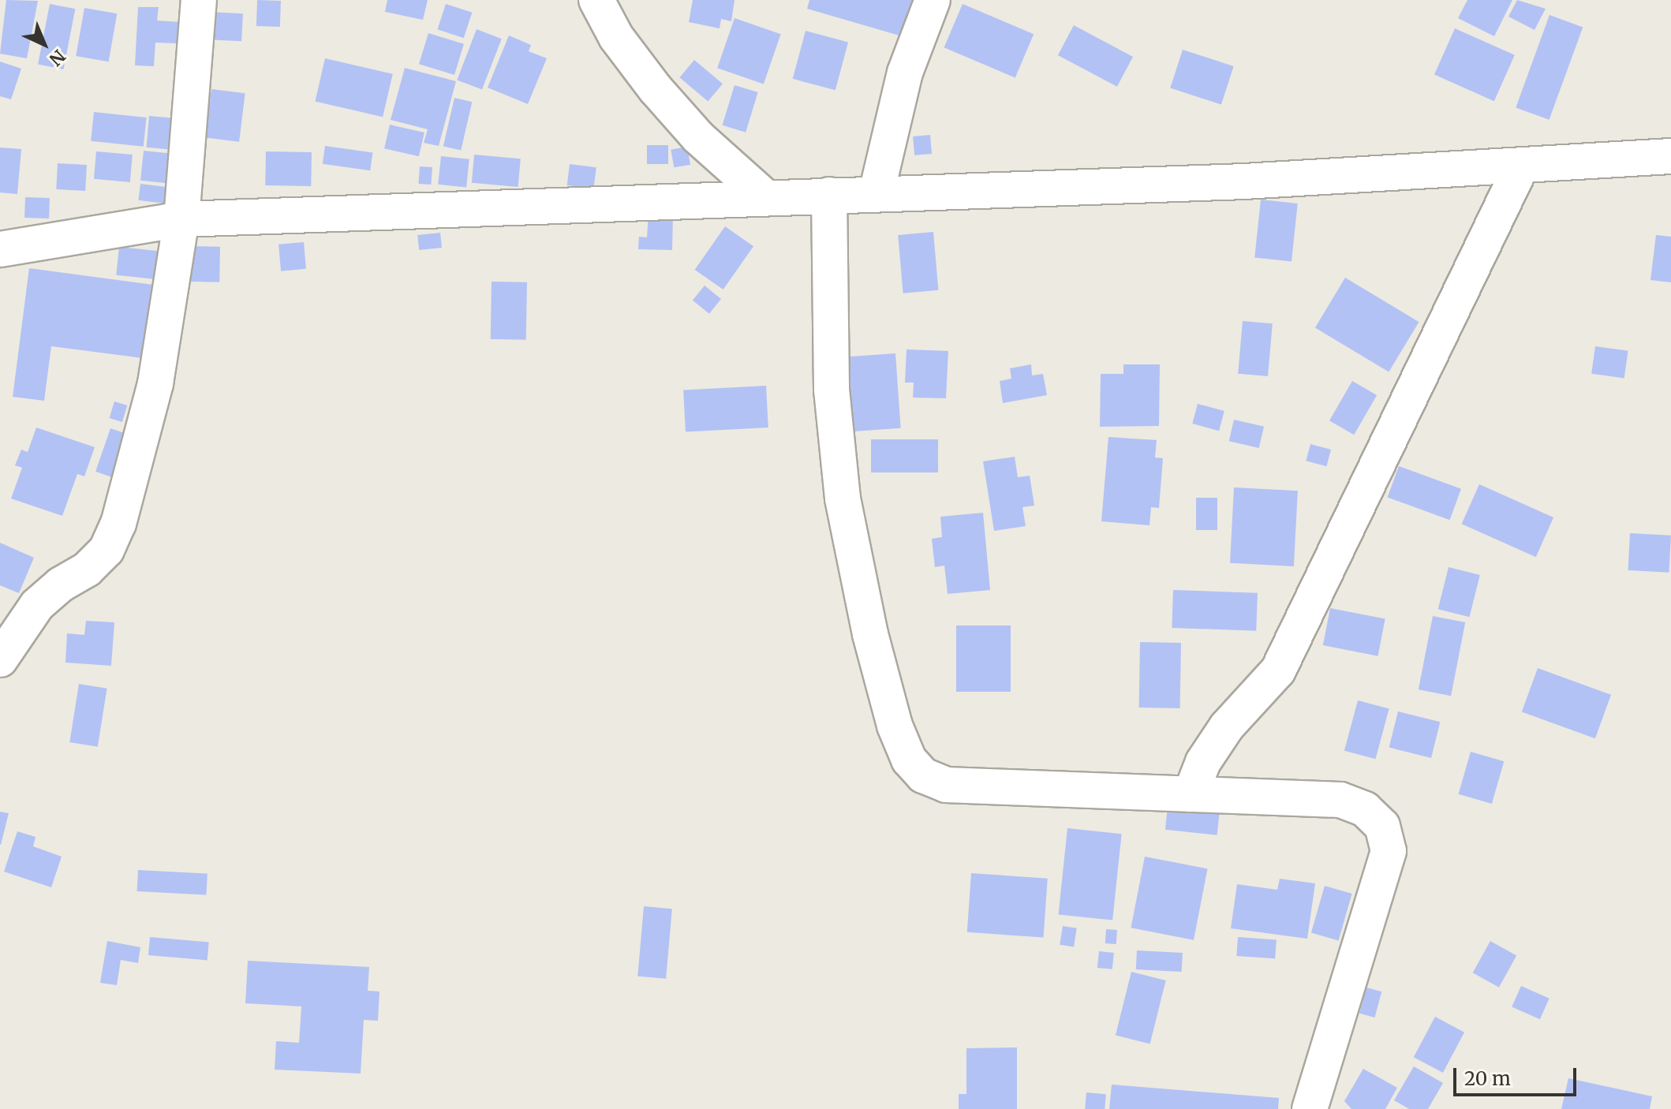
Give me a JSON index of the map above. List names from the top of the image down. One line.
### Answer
{"scale_bar":"20 m","north":"bottom right"}
